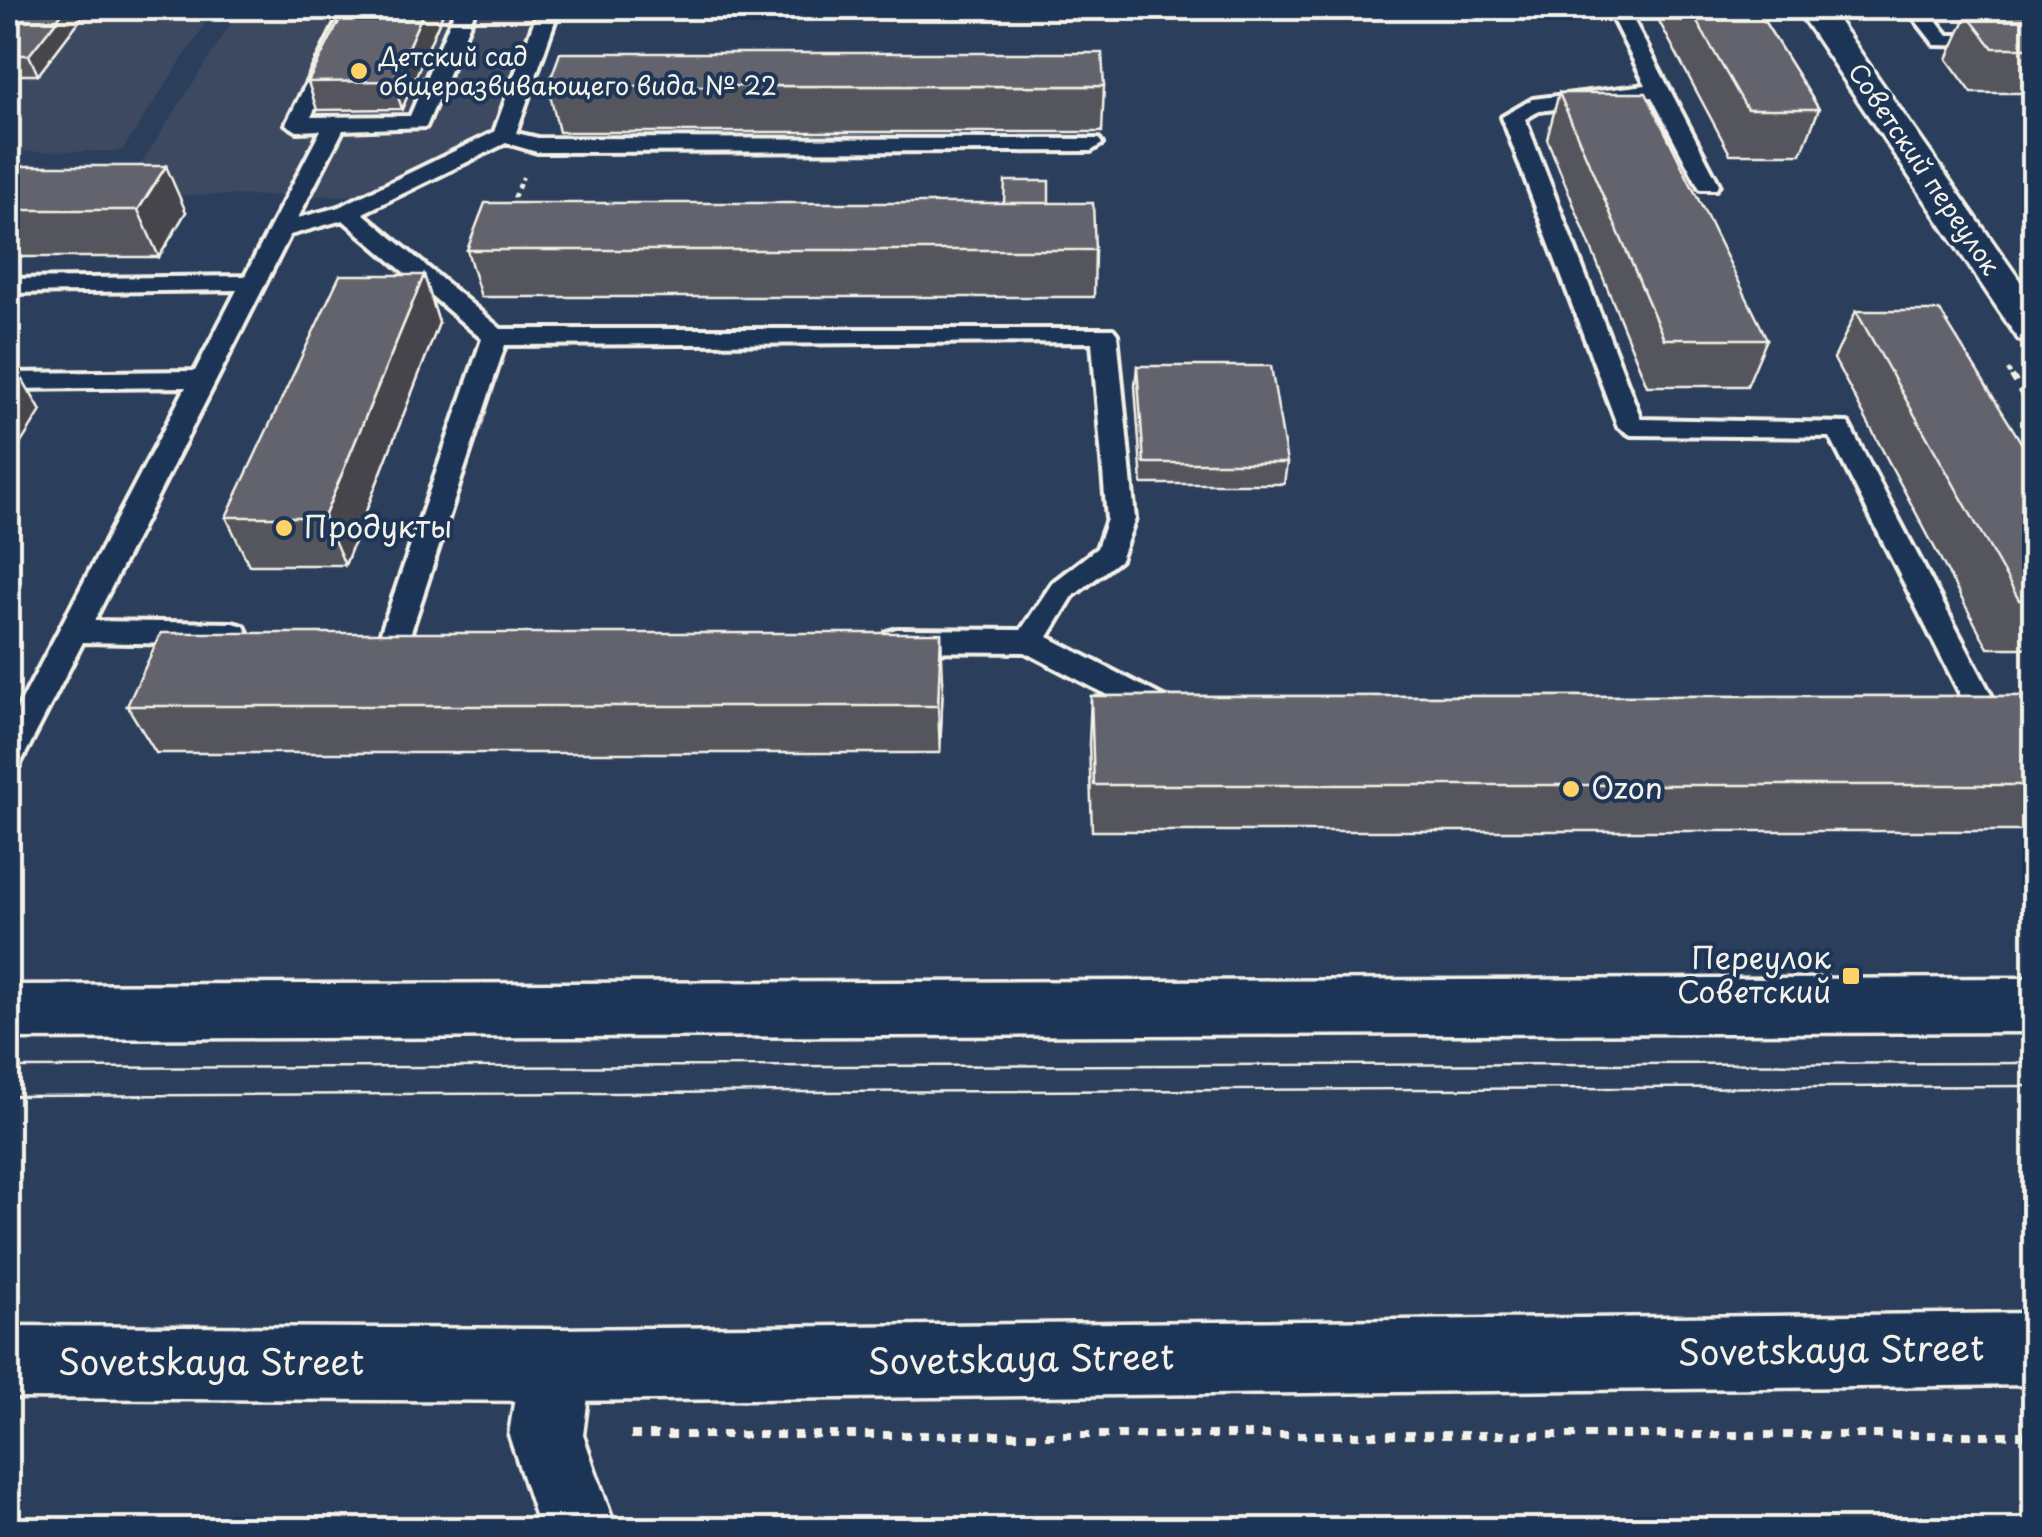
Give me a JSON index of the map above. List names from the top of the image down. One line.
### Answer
{"streets":{"main road":["Советский переулок","Sovetskaya Street"]},"places":{"other":["Детский сад общеразвивающего вида № 22","Продукты","Ozon"],"transit":["Переулок Советский"]}}
